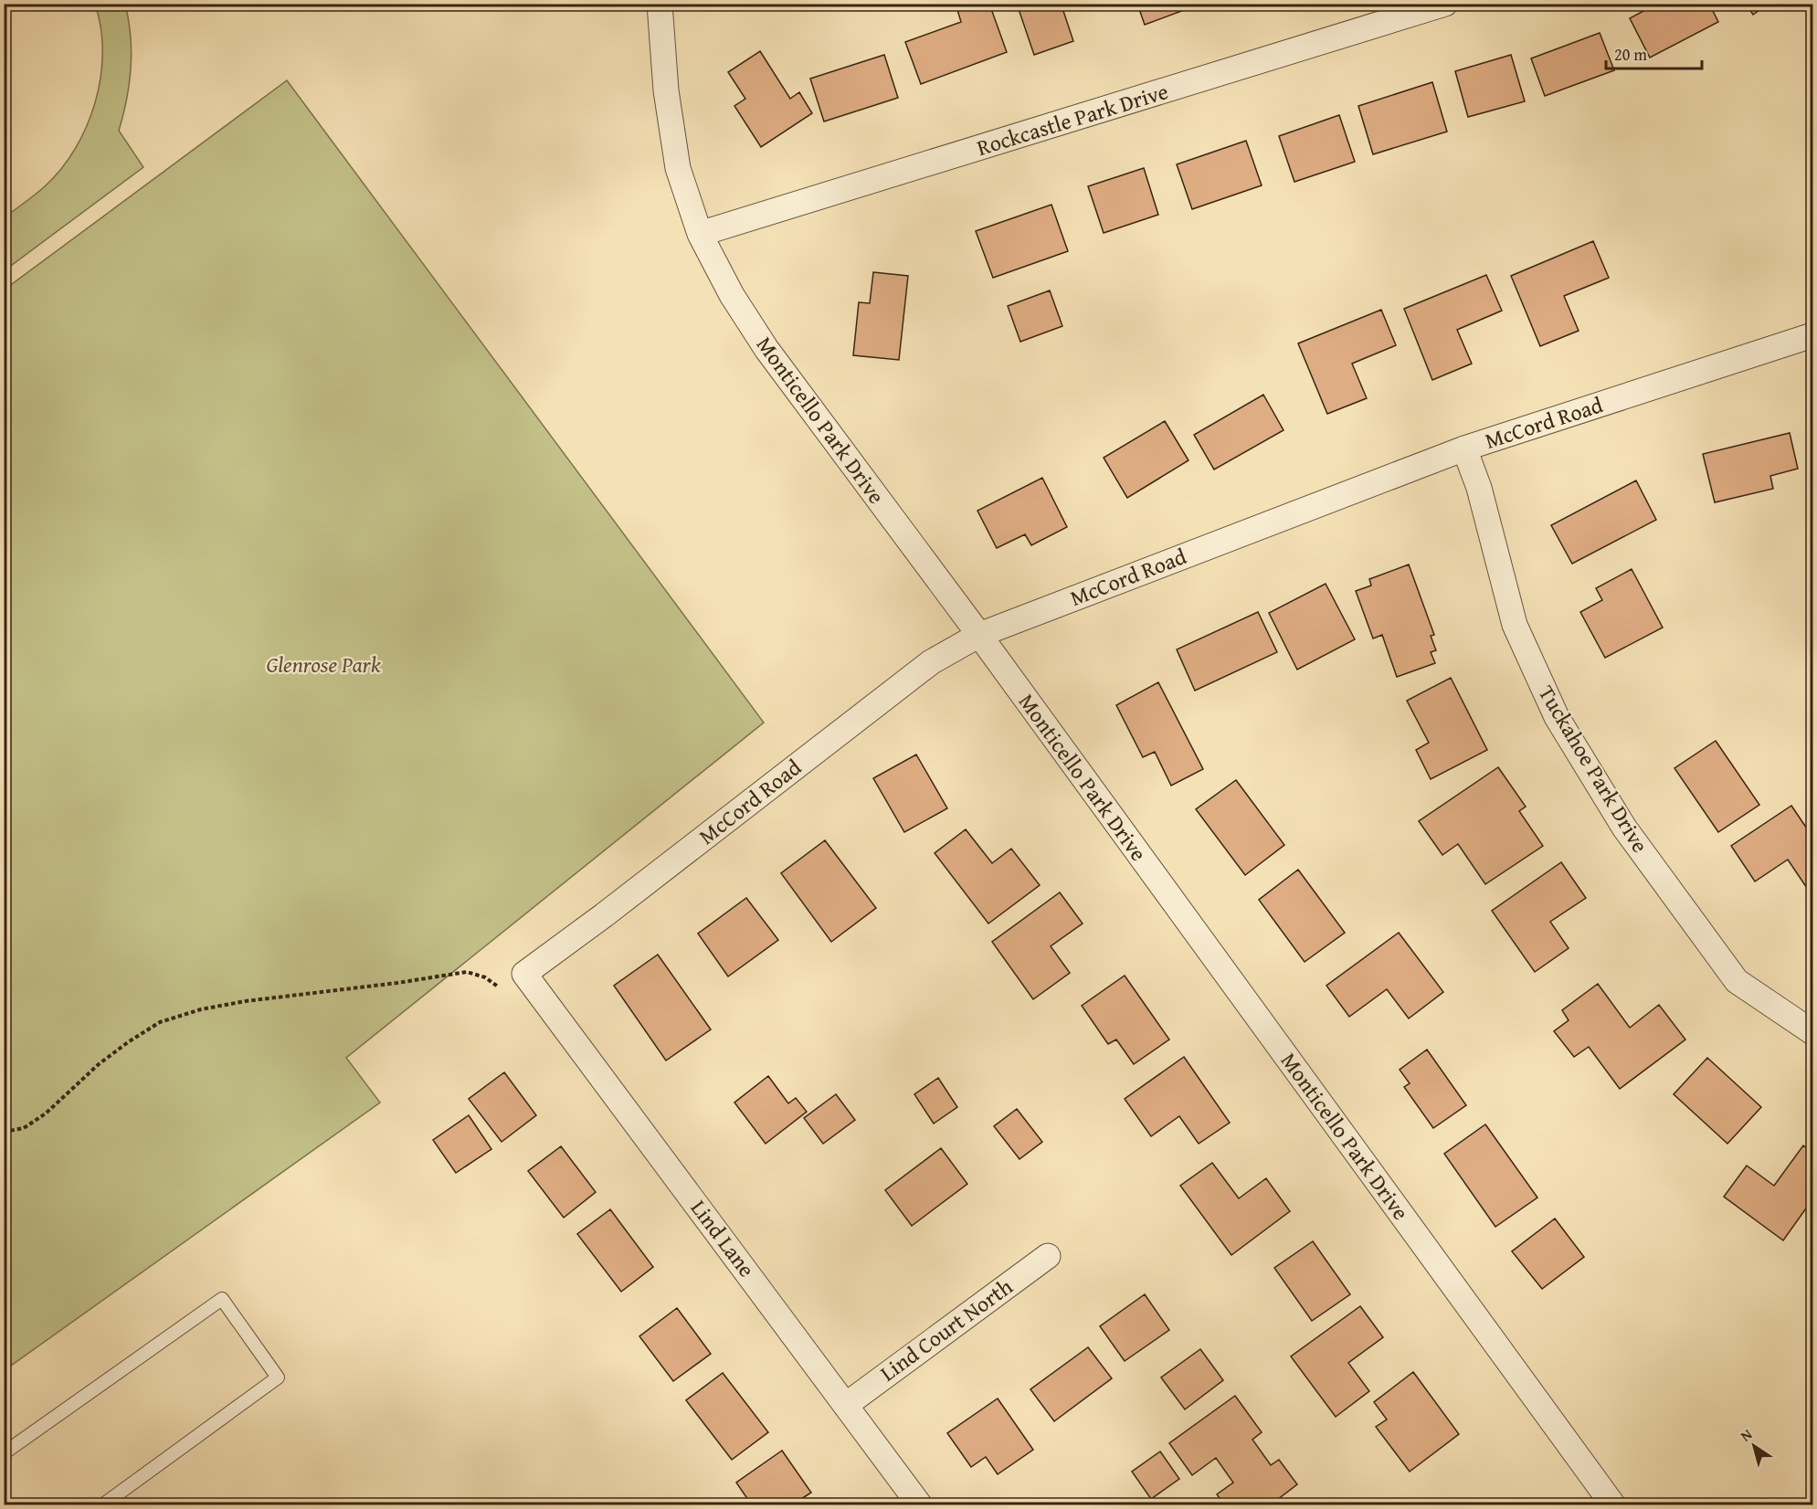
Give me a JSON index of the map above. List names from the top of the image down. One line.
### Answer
{"streets":{"street":["Rockcastle Park Drive","Monticello Park Drive","McCord Road","Tuckahoe Park Drive","Lind Lane","Lind Court North"]},"crossings":[["Rockcastle Park Drive","Monticello Park Drive"],["Monticello Park Drive","McCord Road"],["McCord Road","Tuckahoe Park Drive"],["McCord Road","Lind Lane"],["Lind Lane","Lind Court North"]],"parks":["Glenrose Park"],"scale_bar":"20 m","north":"top left"}
